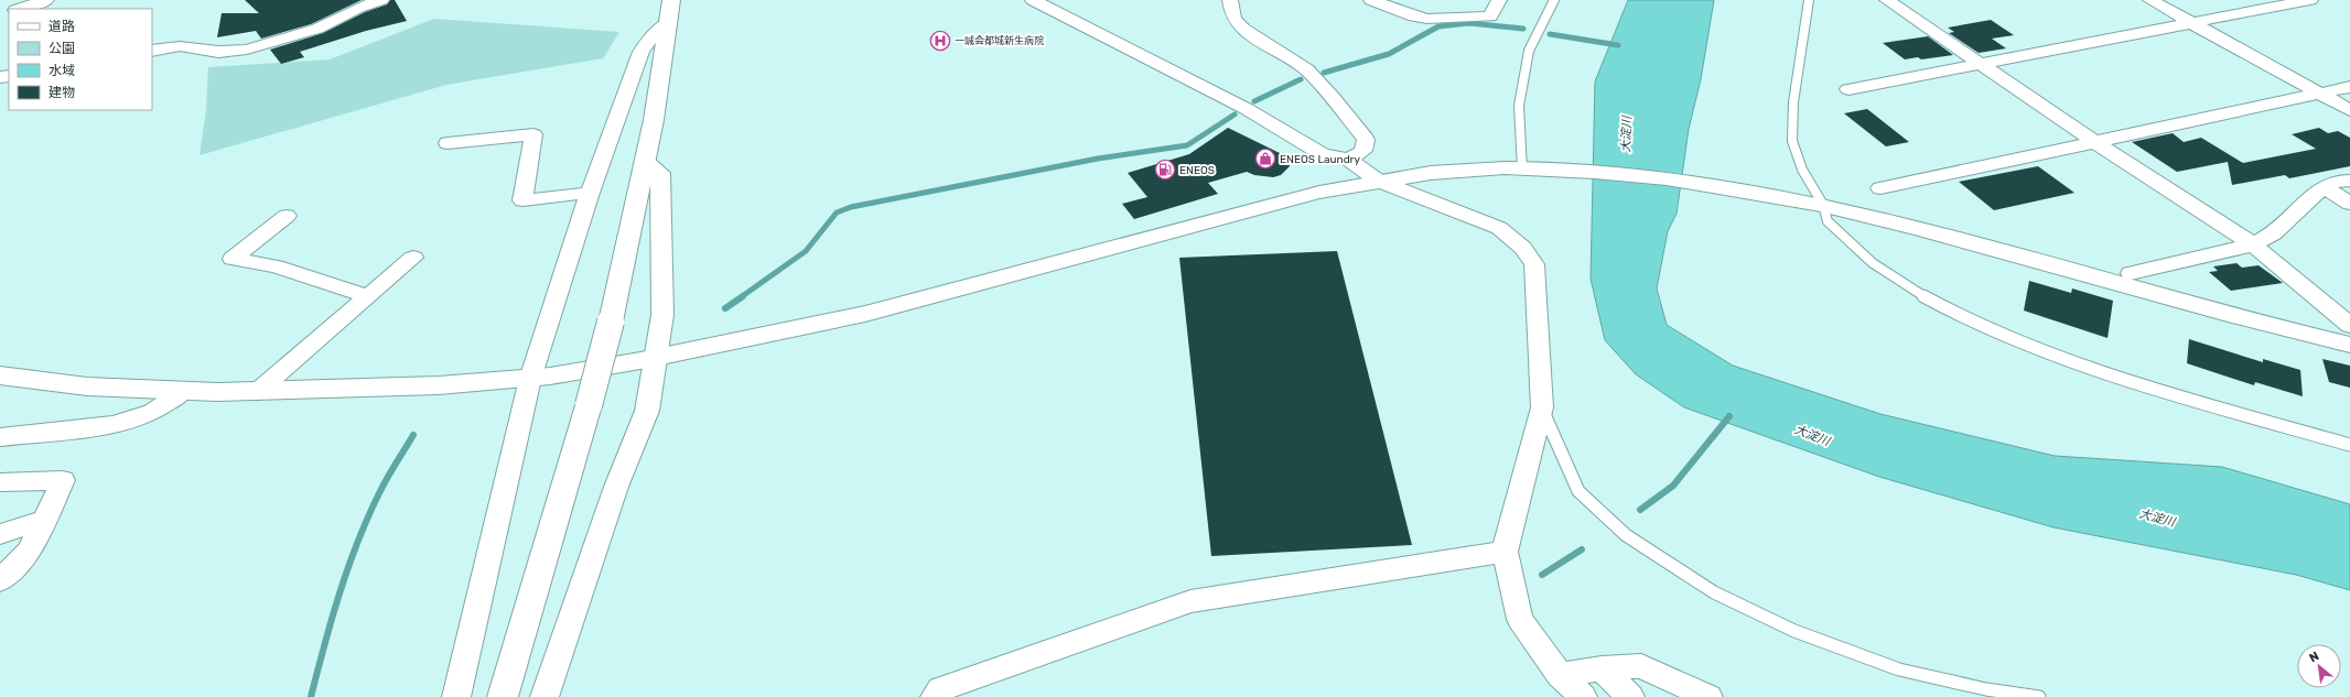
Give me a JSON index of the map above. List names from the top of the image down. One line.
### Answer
{"water":["大淀川"],"places":{"hospital":["一誠会都城新生病院"],"shop":["ENEOS Laundry"],"fuel station":["ENEOS"]},"legend":["道路","公園","水域","建物"],"north":"top left"}
